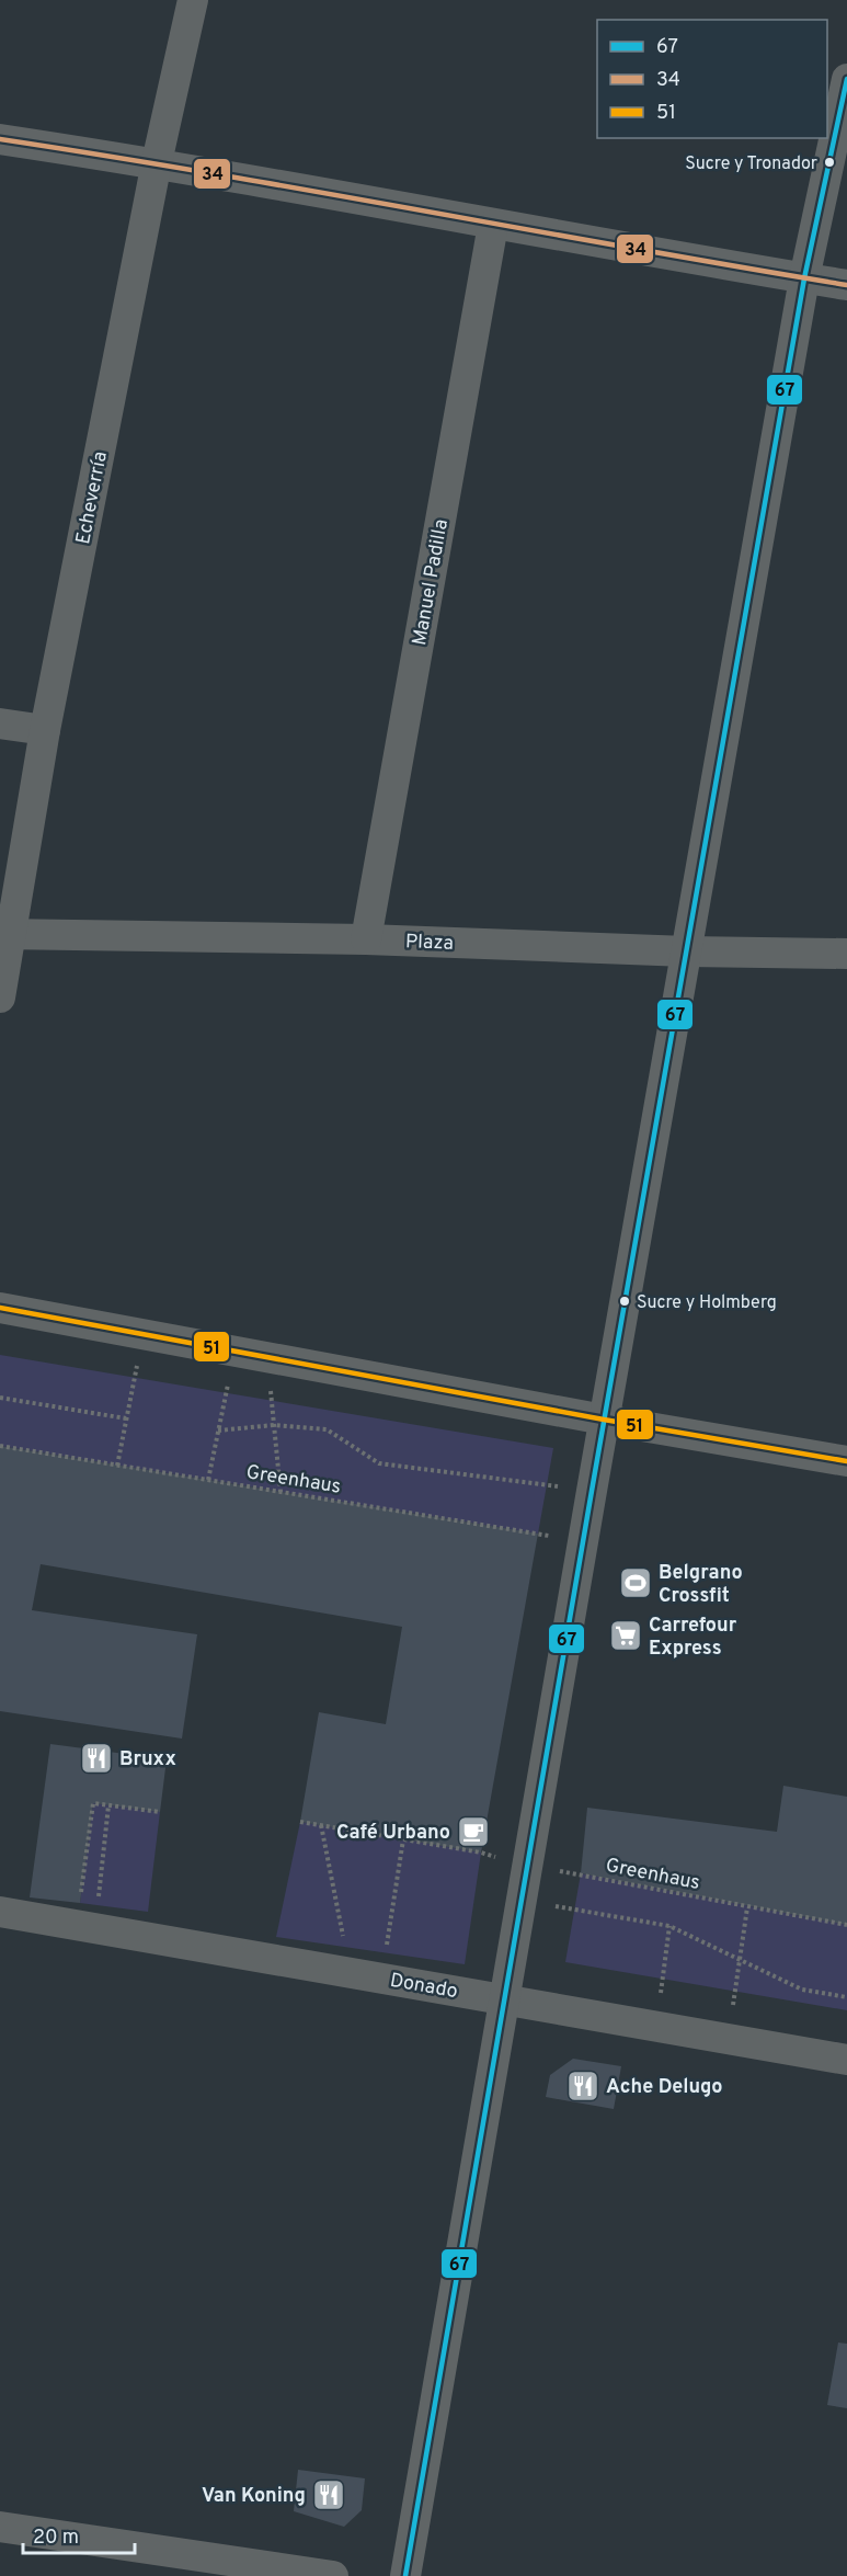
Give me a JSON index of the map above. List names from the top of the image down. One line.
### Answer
{"streets":{"street":["Echeverría","Manuel Padilla","Plaza","Donado"],"path":["Greenhaus"]},"crossings":[["Echeverría","Plaza"],["Manuel Padilla","Plaza"]],"places":{"other":["Sucre y Tronador","Sucre y Holmberg"],"sports":["Belgrano Crossfit"],"supermarket":["Carrefour Express"],"restaurant":["Bruxx","Ache Delugo","Van Koning"],"cafe":["Café Urbano"]},"lines":["transit line 67","transit line 34","transit line 51"],"legend":["67","34","51"],"scale_bar":"20 m"}
